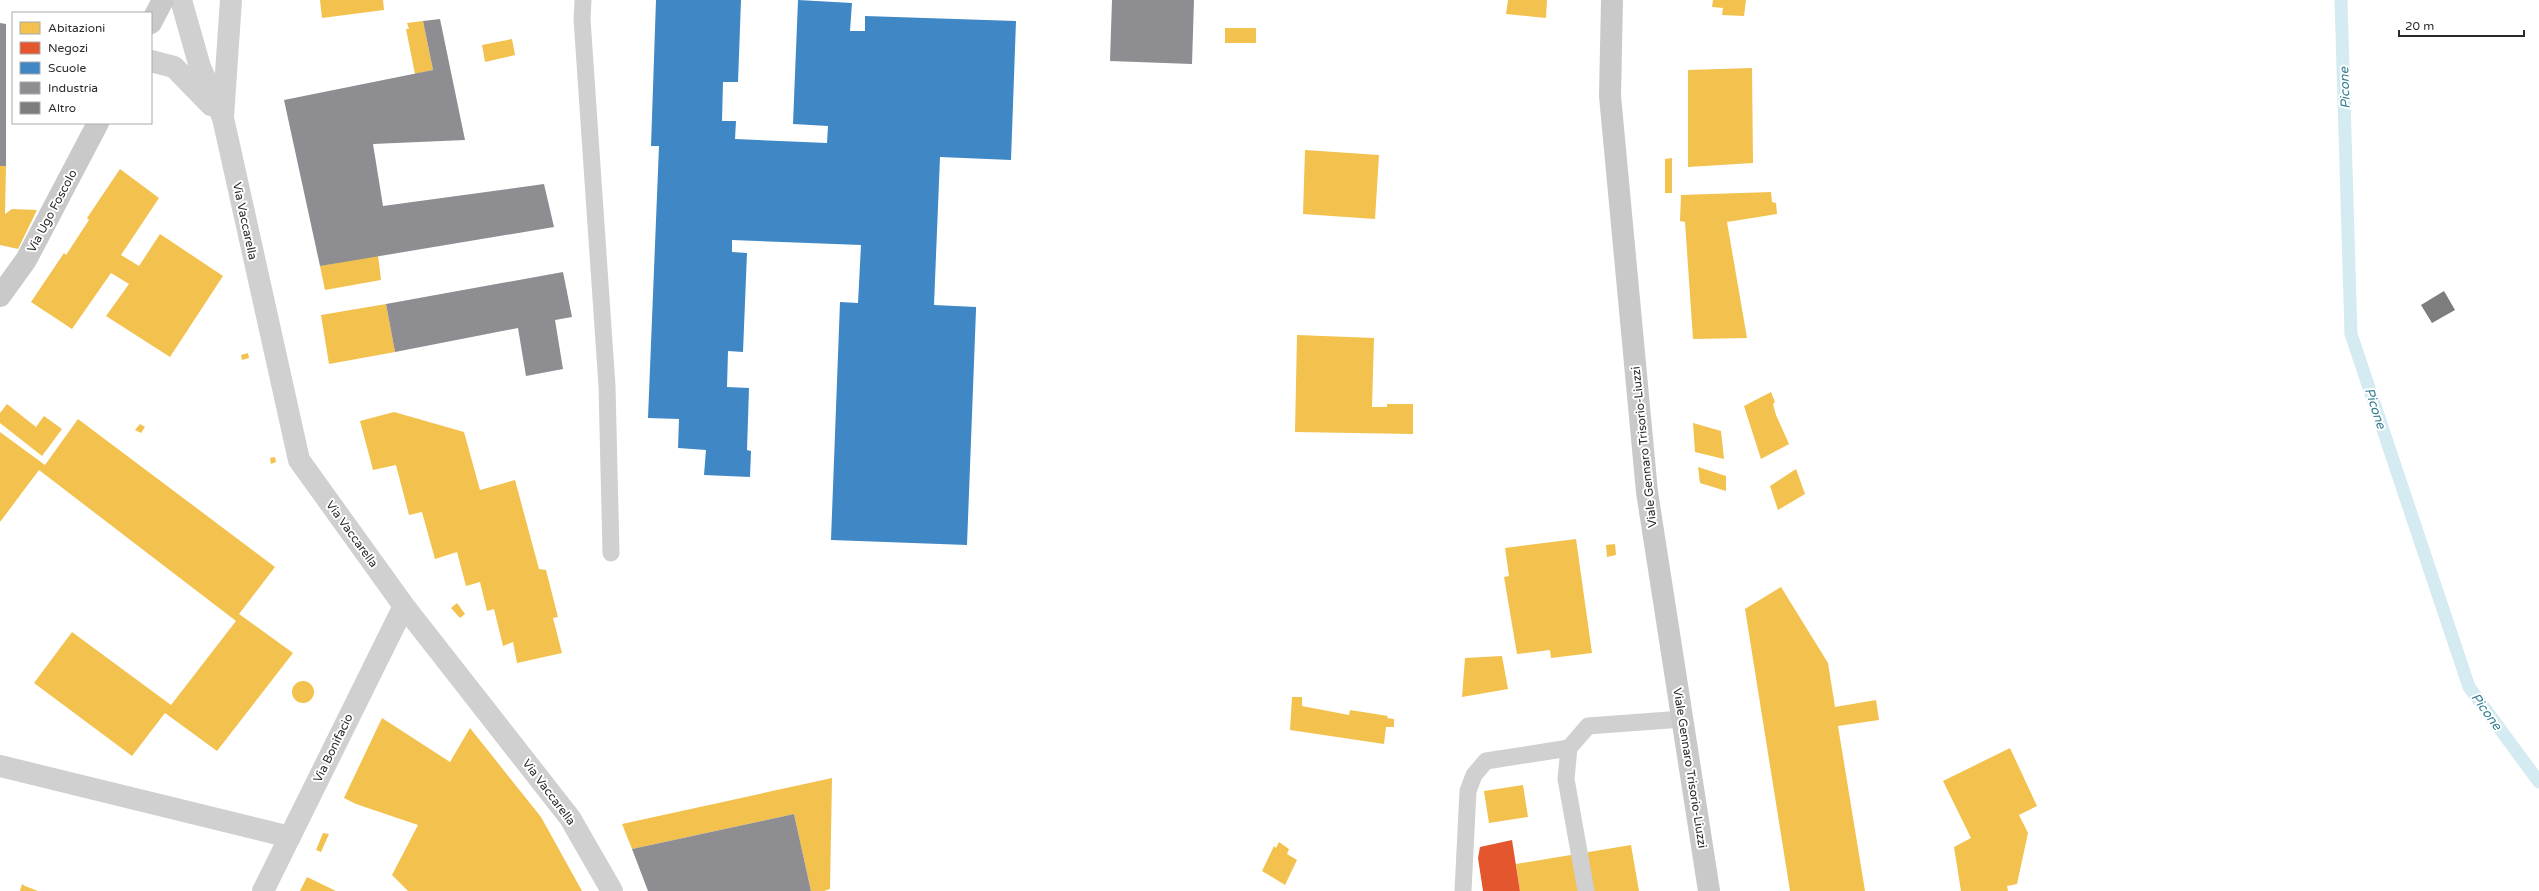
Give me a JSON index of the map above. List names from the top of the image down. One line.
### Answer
{"streets":{"main road":["Via Ugo Foscolo","Viale Gennaro Trisorio-Liuzzi"],"street":["Via Vaccarella","Via Bonifacio"]},"crossings":[["Via Vaccarella","Via Bonifacio"]],"water":["Picone"],"legend":["Abitazioni","Negozi","Scuole","Industria","Altro"],"scale_bar":"20 m"}
